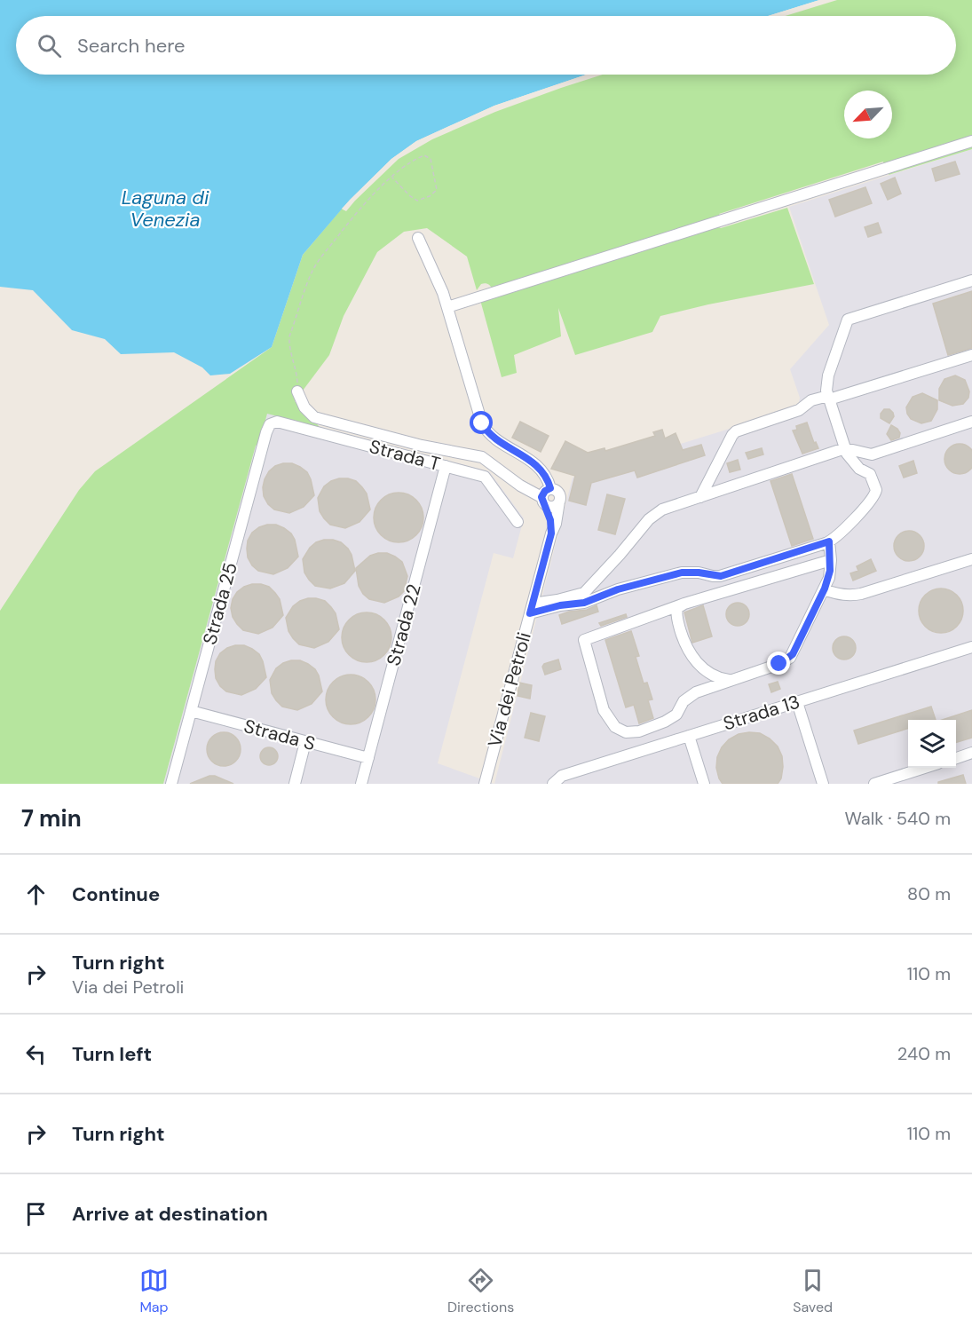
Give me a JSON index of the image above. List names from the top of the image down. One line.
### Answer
{"streets":{"street":["Strada T","Strada 25","Strada 22","Via dei Petroli","Strada 13","Strada S"]},"crossings":[["Strada T","Strada 25"],["Strada T","Strada 22"],["Strada 25","Strada S"],["Strada 22","Strada S"]],"water":["Laguna di Venezia"],"north":"bottom left","page":{"search":"Search here","heading":["7 min","Walk · 540 m"],"list":[["Continue","80 m"],["Turn right","Via dei Petroli","110 m"],["Turn left","240 m"],["Turn right","110 m"],"Arrive at destination"],"nav":["Map","Directions","Saved"]}}
